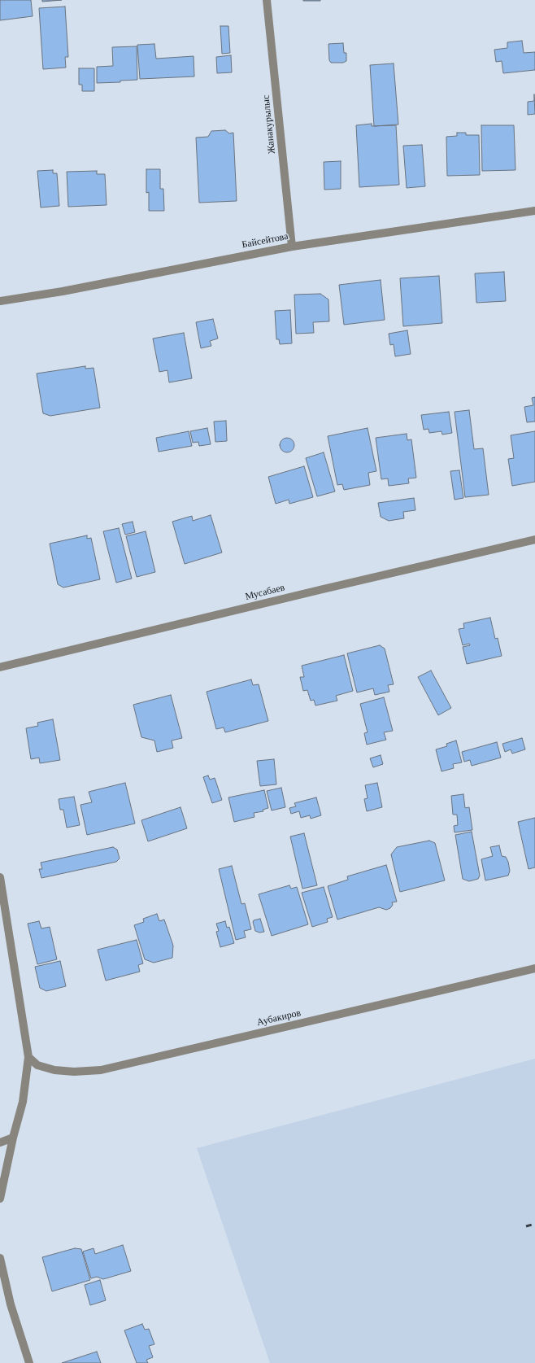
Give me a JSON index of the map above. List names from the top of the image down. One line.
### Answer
{"streets":{"street":["Жанакурылыс","Байсейтова","Мусабаев","Аубакиров"]},"crossings":[["Жанакурылыс","Байсейтова"]]}
